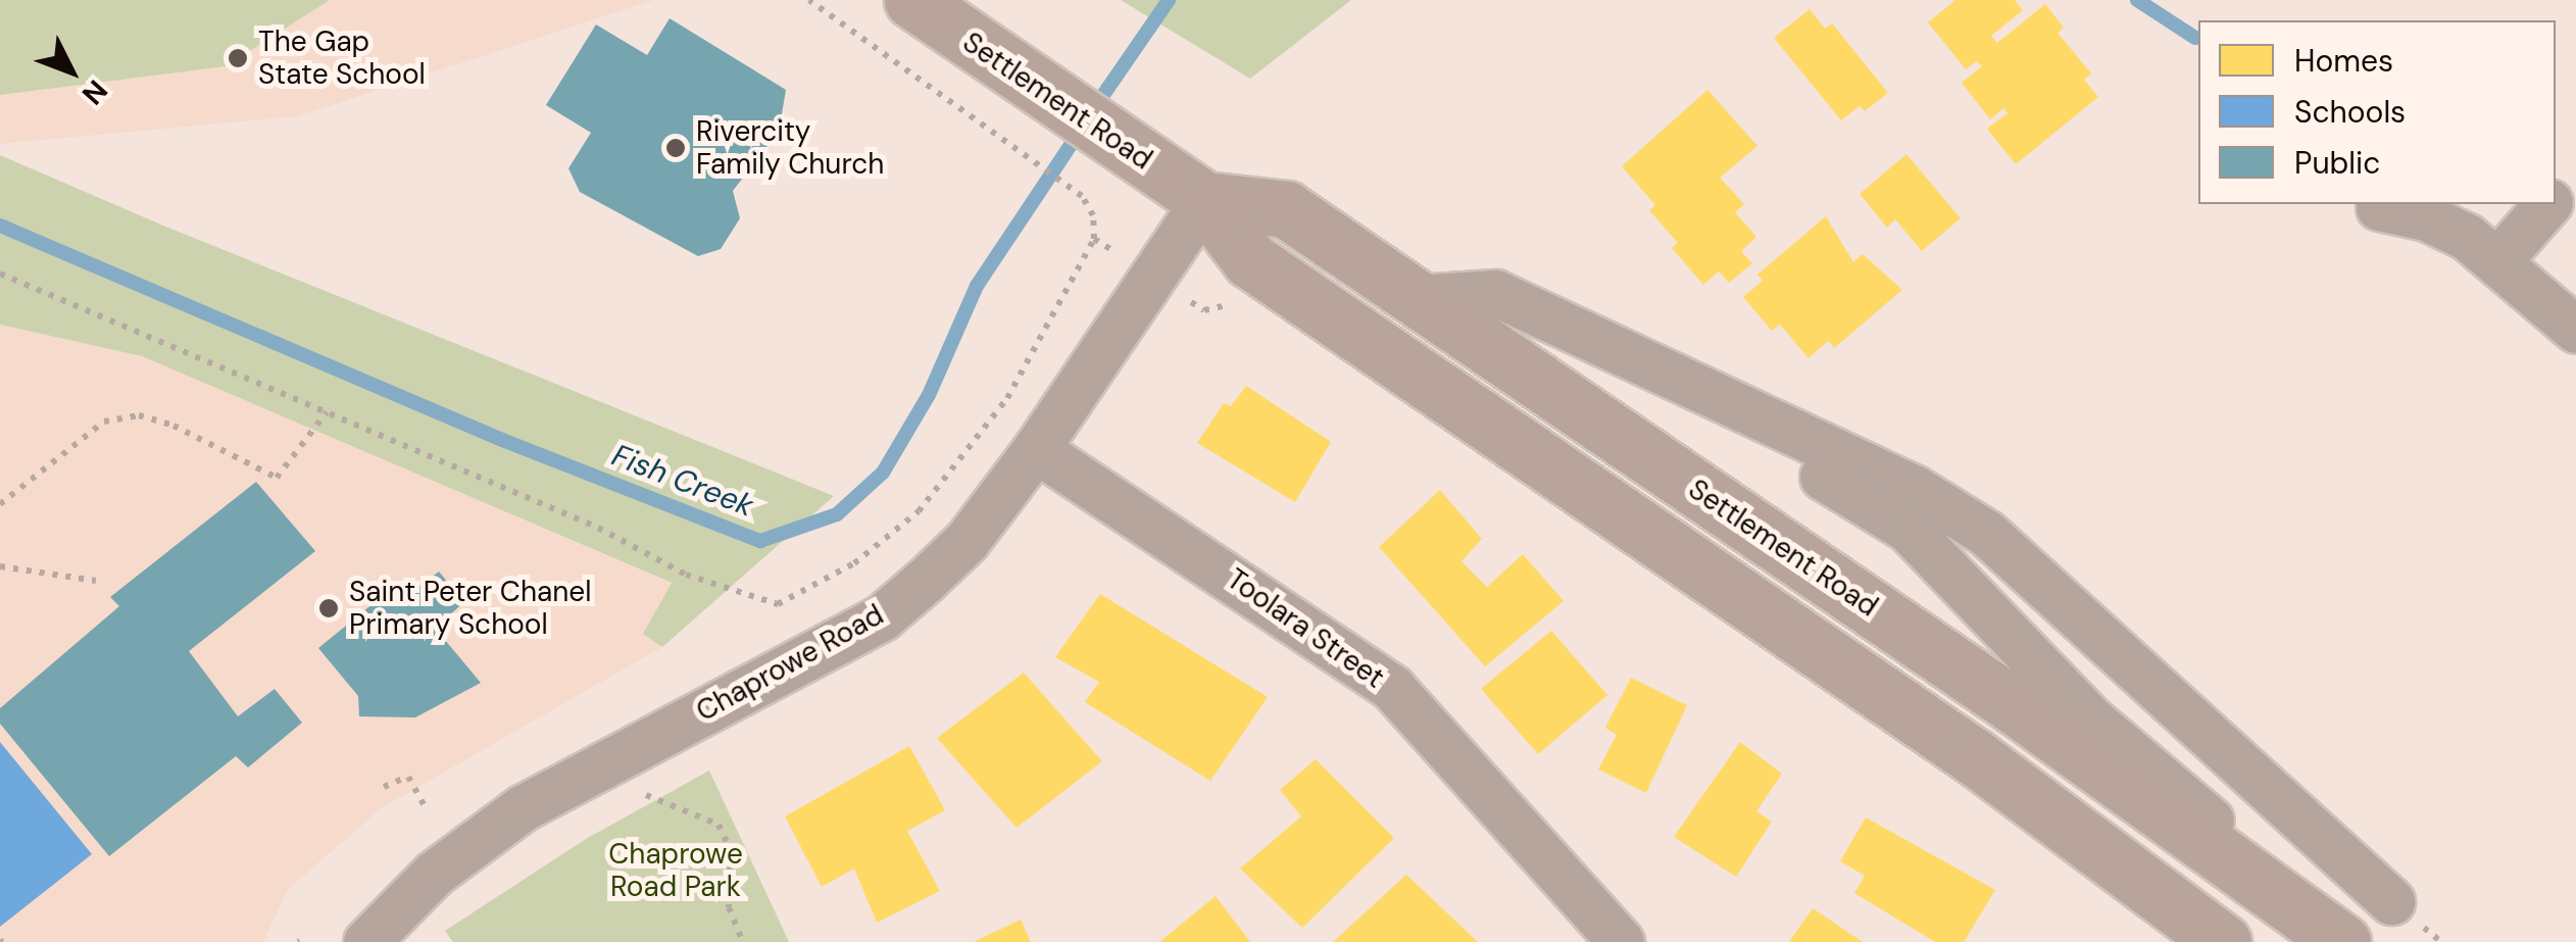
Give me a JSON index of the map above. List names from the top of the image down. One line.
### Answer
{"streets":{"main road":["Settlement Road"],"street":["Toolara Street","Chaprowe Road"]},"crossings":[["Settlement Road","Chaprowe Road"],["Toolara Street","Chaprowe Road"]],"water":["Fish Creek"],"parks":["Chaprowe Road Park"],"places":["The Gap State School","Rivercity Family Church","Saint Peter Chanel Primary School"],"legend":["Homes","Schools","Public"],"north":"bottom right"}
